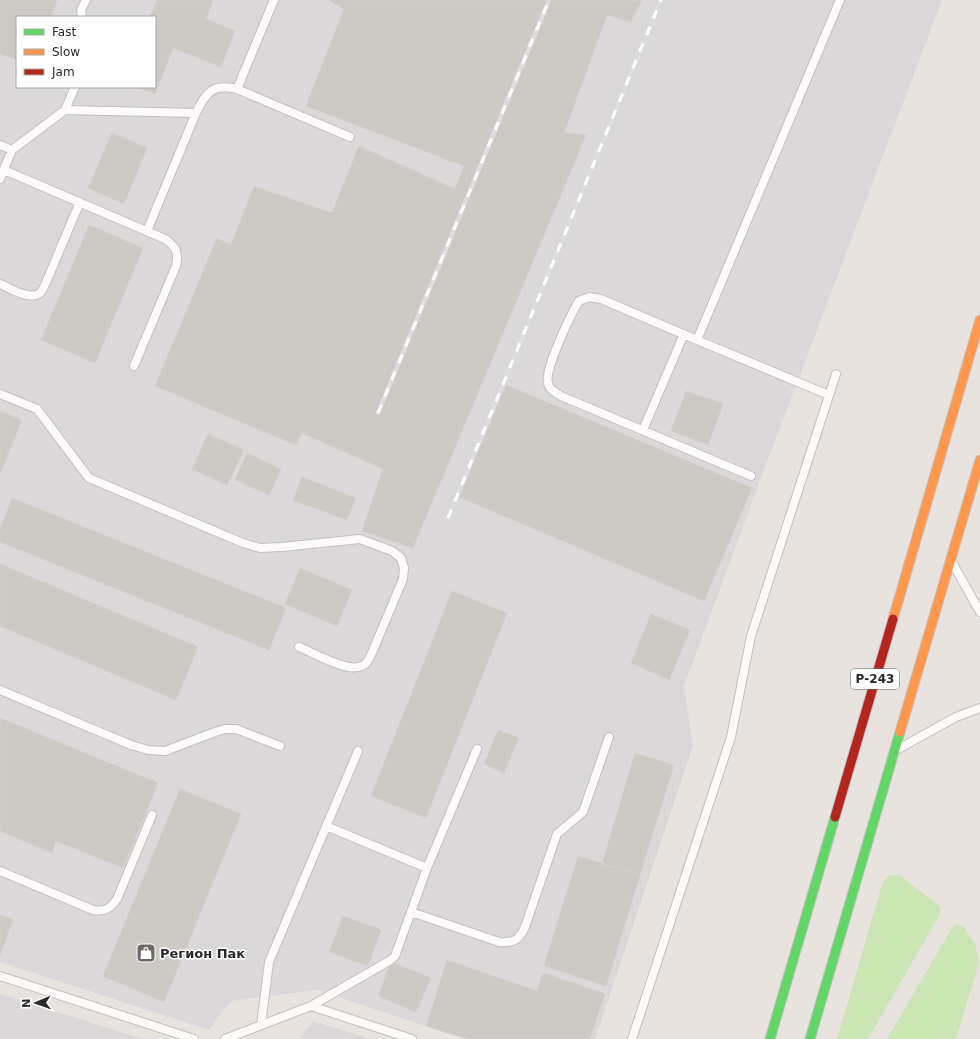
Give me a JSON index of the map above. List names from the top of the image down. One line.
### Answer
{"streets":{"highway":["Р-243"]},"places":{"shop":["Регион Пак"]},"legend":["Fast","Slow","Jam"],"north":"left"}
